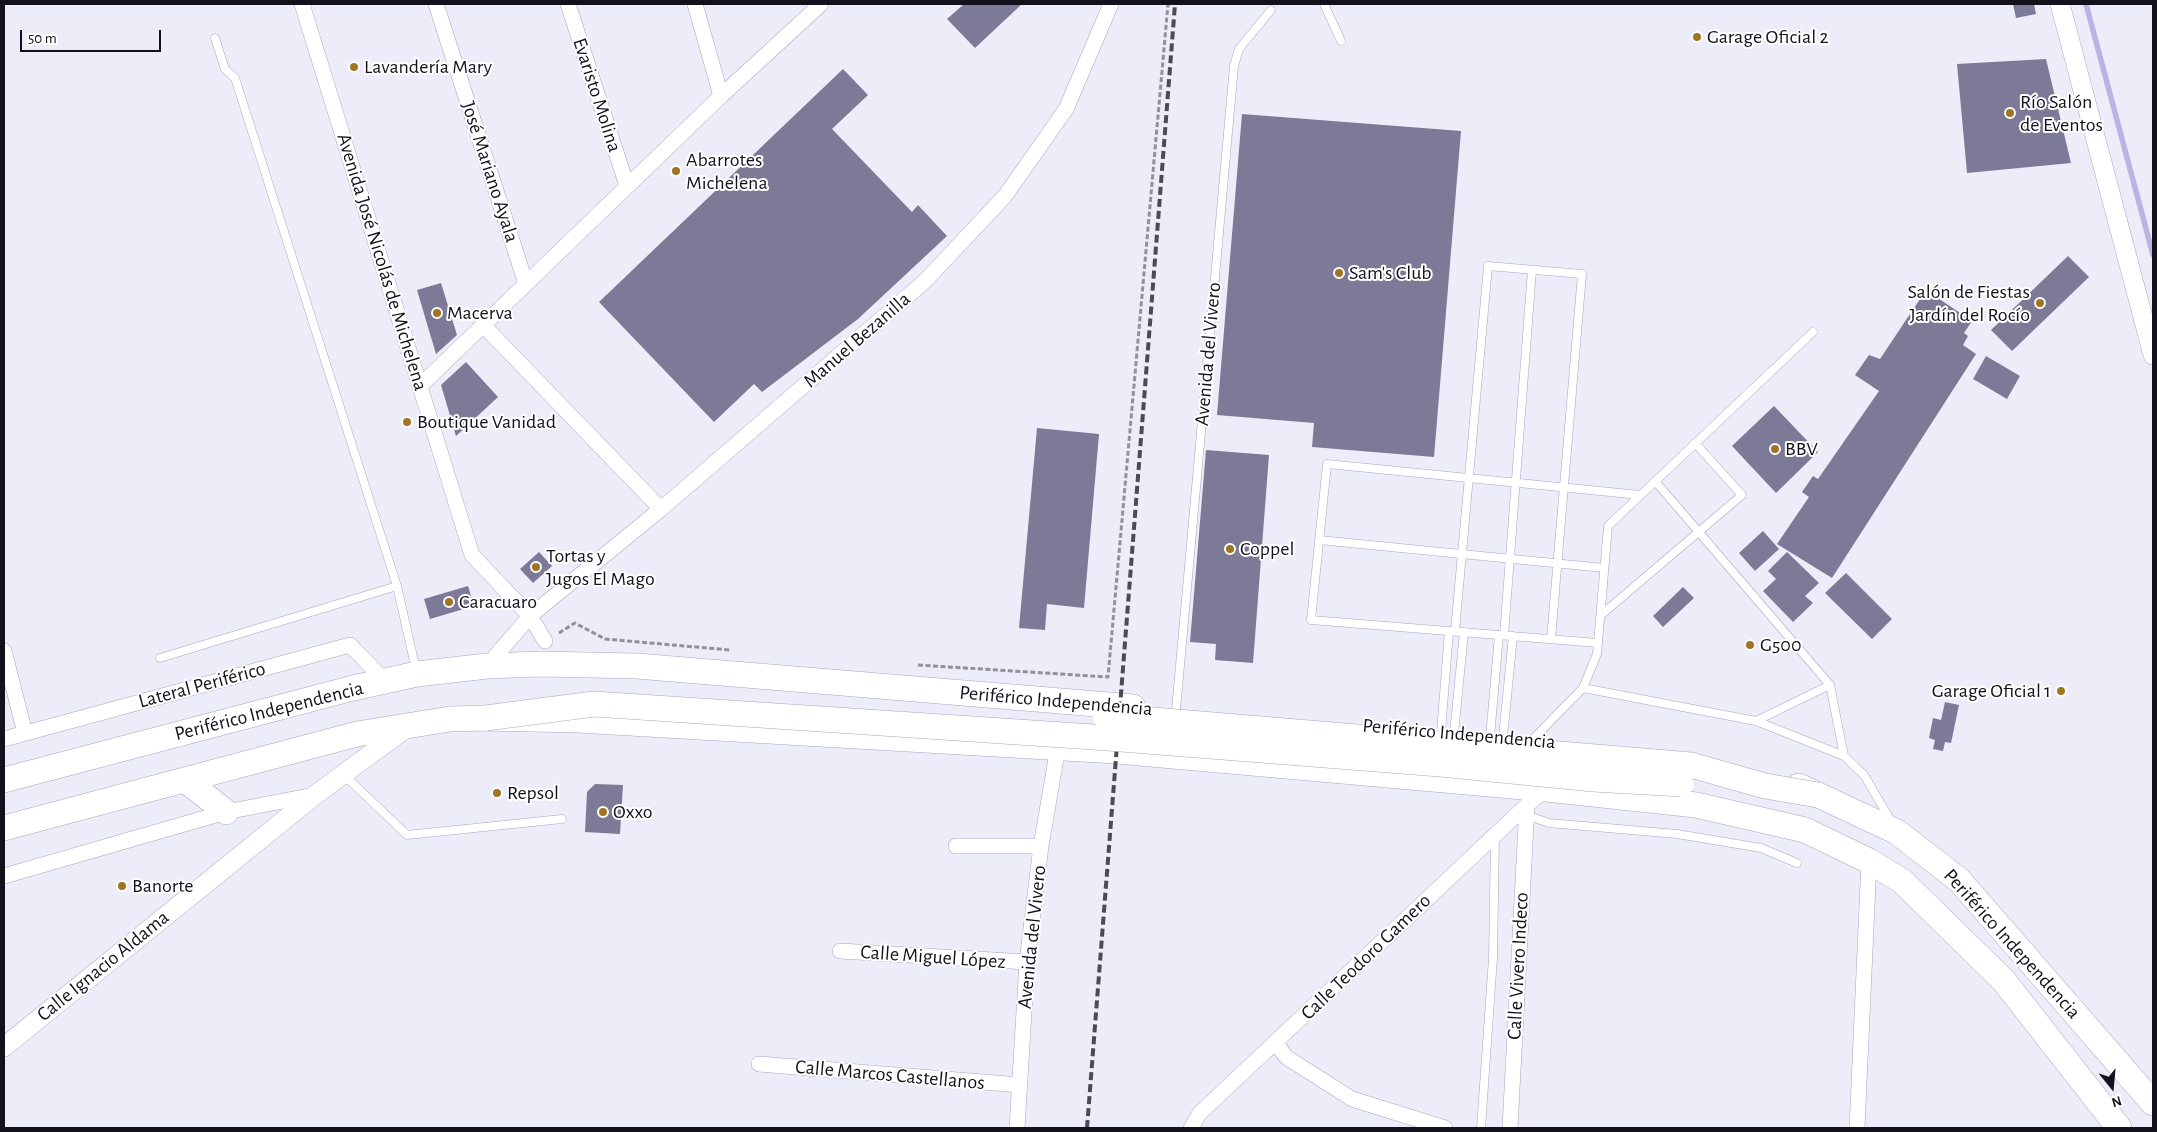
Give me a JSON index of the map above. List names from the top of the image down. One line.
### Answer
{"streets":{"highway":["Periférico Independencia"],"street":["Evaristo Molina","José Mariano Ayala","Avenida José Nicolás de Michelena","Manuel Bezanilla","Avenida del Vivero","Lateral Periférico","Calle Miguel López","Calle Teodoro Gamero","Calle Ignacio Aldama","Calle Vivero Indeco","Calle Marcos Castellanos"]},"crossings":[["Avenida José Nicolás de Michelena","Manuel Bezanilla"],["Avenida José Nicolás de Michelena","Periférico Independencia"],["Manuel Bezanilla","Periférico Independencia"],["Avenida del Vivero","Periférico Independencia"],["Avenida del Vivero","Calle Miguel López"],["Avenida del Vivero","Calle Marcos Castellanos"],["Lateral Periférico","Periférico Independencia"],["Periférico Independencia","Calle Teodoro Gamero"],["Calle Teodoro Gamero","Calle Vivero Indeco"]],"places":["Garage Oficial 2","Lavandería Mary","Río Salón de Eventos","Abarrotes Michelena","Sam's Club","Salón de Fiestas Jardín del Rocío","Macerva","Boutique Vanidad","BBV","Coppel","Tortas y Jugos El Mago","Caracuaro","G500","Garage Oficial 1","Repsol","Oxxo","Banorte"],"scale_bar":"50 m","north":"bottom"}
